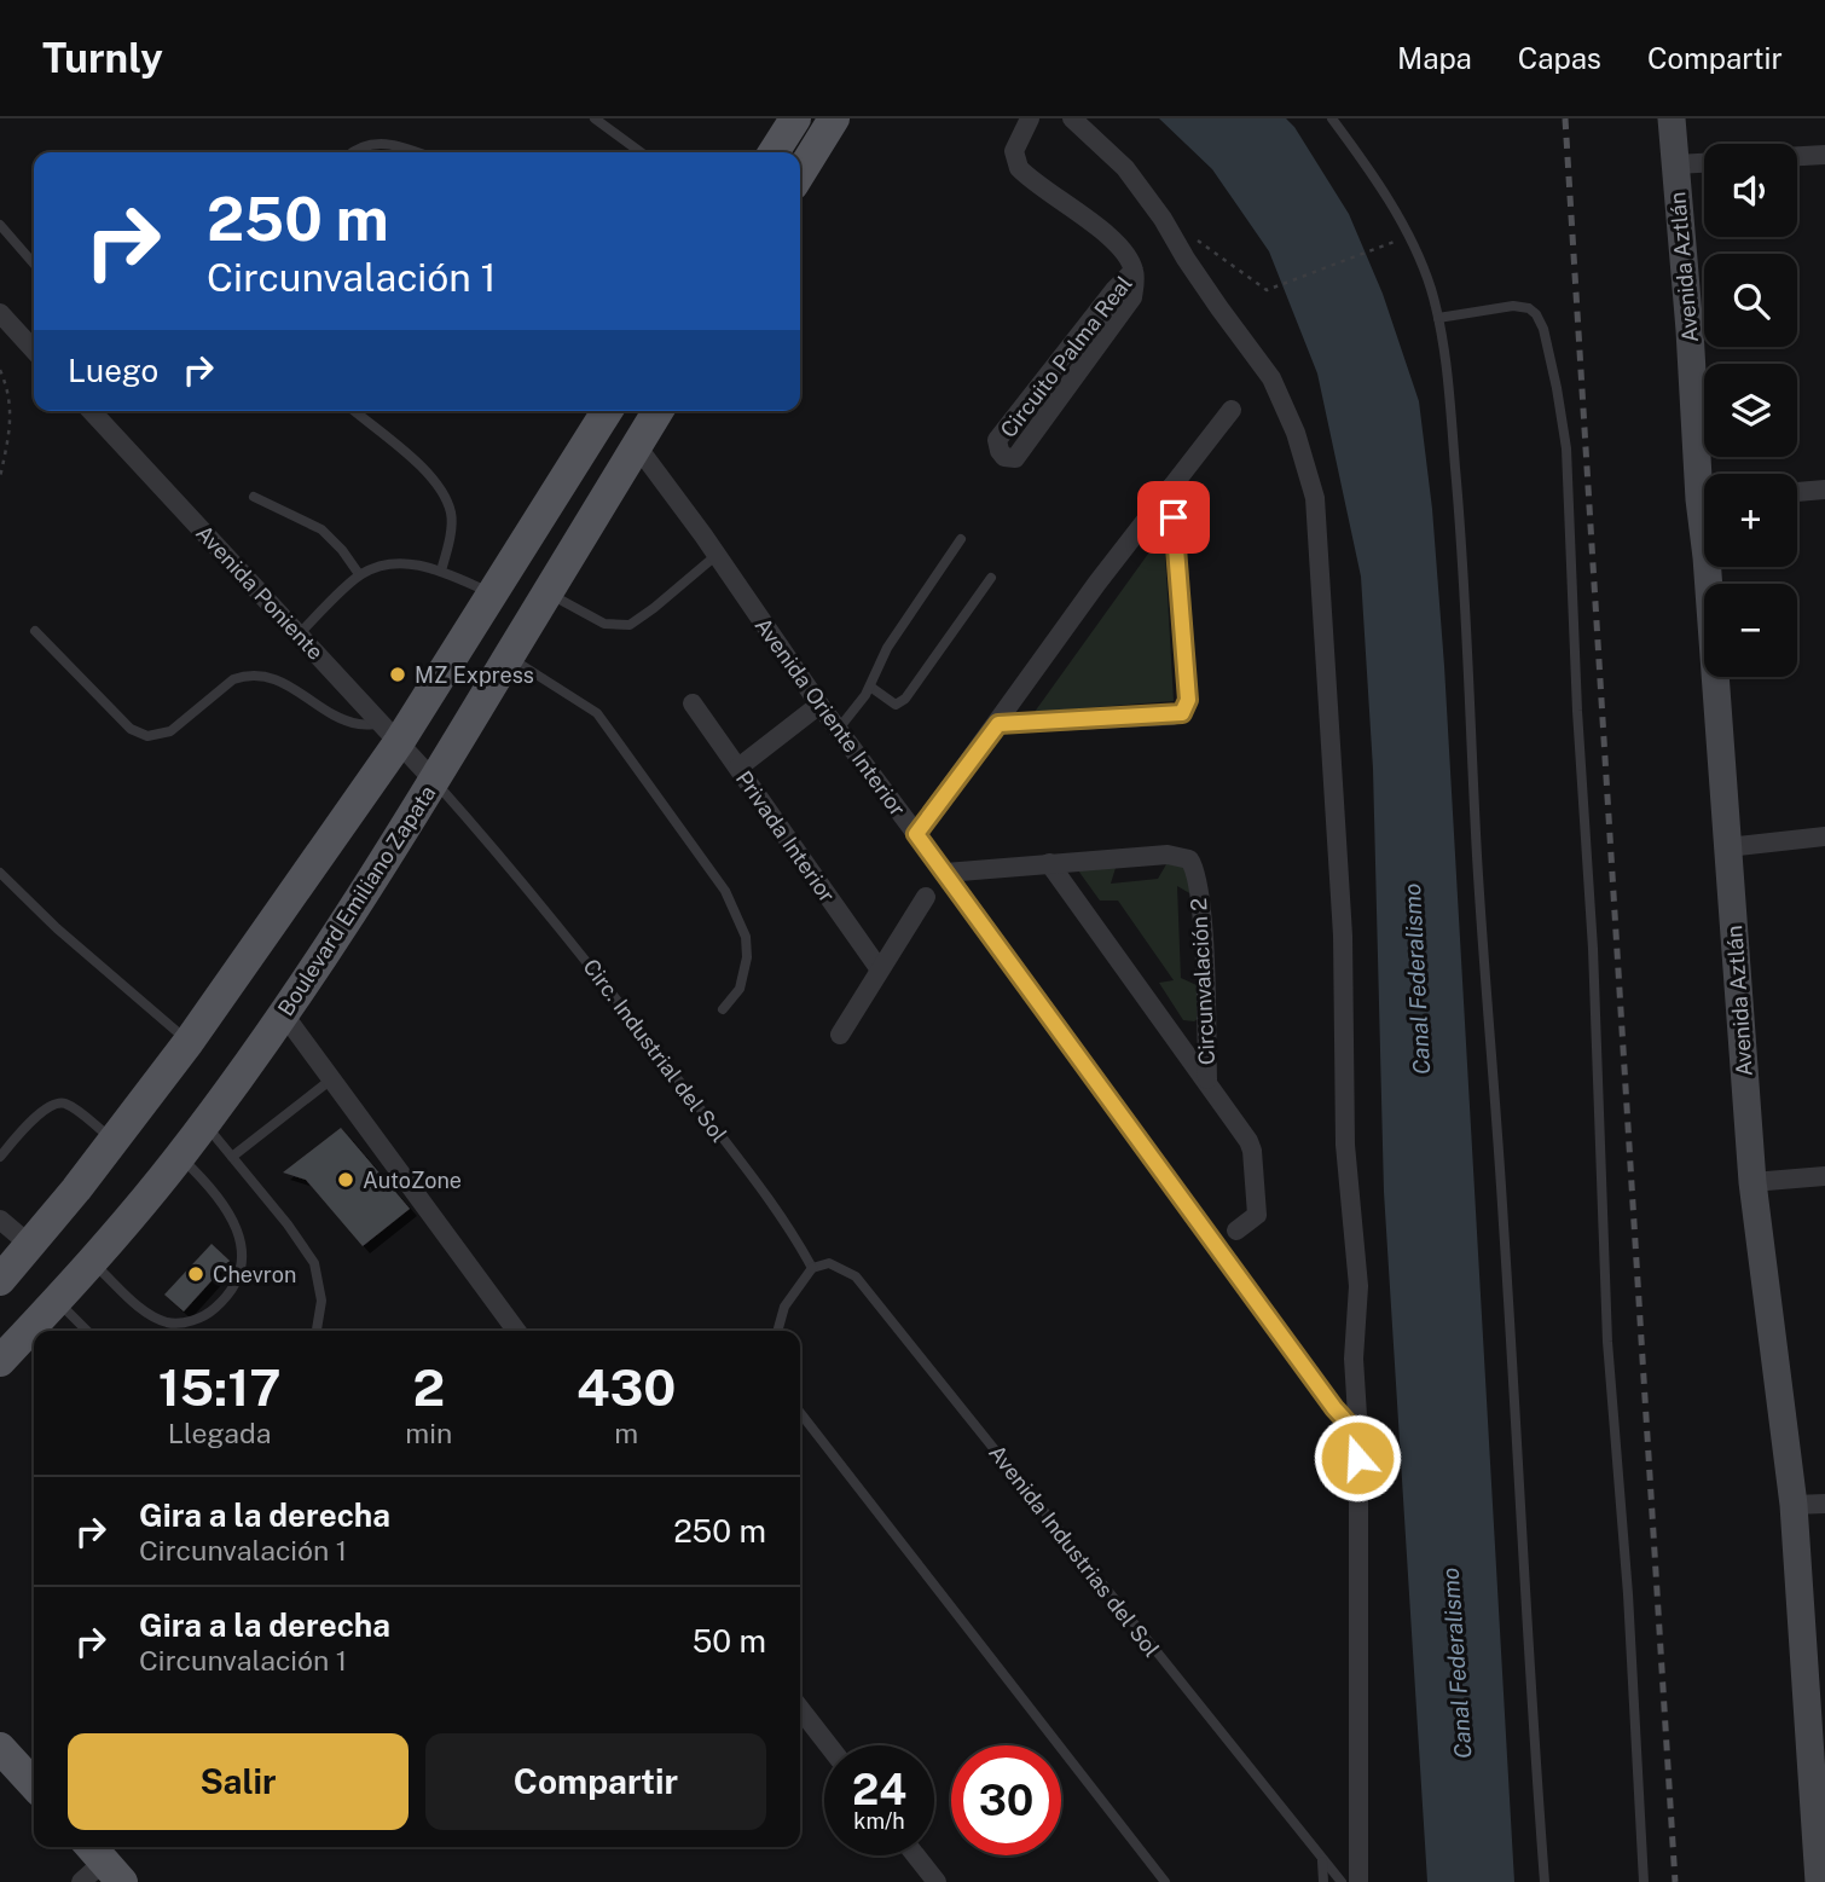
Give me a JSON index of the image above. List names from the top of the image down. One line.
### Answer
{"streets":{"main road":["Avenida Aztlán","Boulevard Emiliano Zapata"],"street":["Circuito Palma Real","Avenida Poniente","Avenida Oriente Interior","Privada Interior","Circunvalación 2"],"lane":["Circ. Industrial del Sol","Avenida Industrias del Sol"]},"crossings":[["Avenida Poniente","Boulevard Emiliano Zapata"],["Avenida Poniente","Circ. Industrial del Sol"],["Avenida Oriente Interior","Boulevard Emiliano Zapata"],["Avenida Oriente Interior","Circunvalación 2"],["Boulevard Emiliano Zapata","Circ. Industrial del Sol"],["Circ. Industrial del Sol","Avenida Industrias del Sol"]],"water":["Canal Federalismo"],"places":["MZ Express","AutoZone","Chevron"],"page":{"header":"Turnly","nav":["Mapa","Capas","Compartir"],"map_buttons":["+","−"],"turn":["250 m","Circunvalación 1"],"then":"Luego","eta":["15:17","Llegada","2","min","430","m"],"list":[{"name":"Gira a la derecha","note":"Circunvalación 1","value":"250 m"},{"name":"Gira a la derecha","note":"Circunvalación 1","value":"50 m"}],"buttons":["Salir","Compartir"],"speed":"24 km/h","limit":"30"}}
